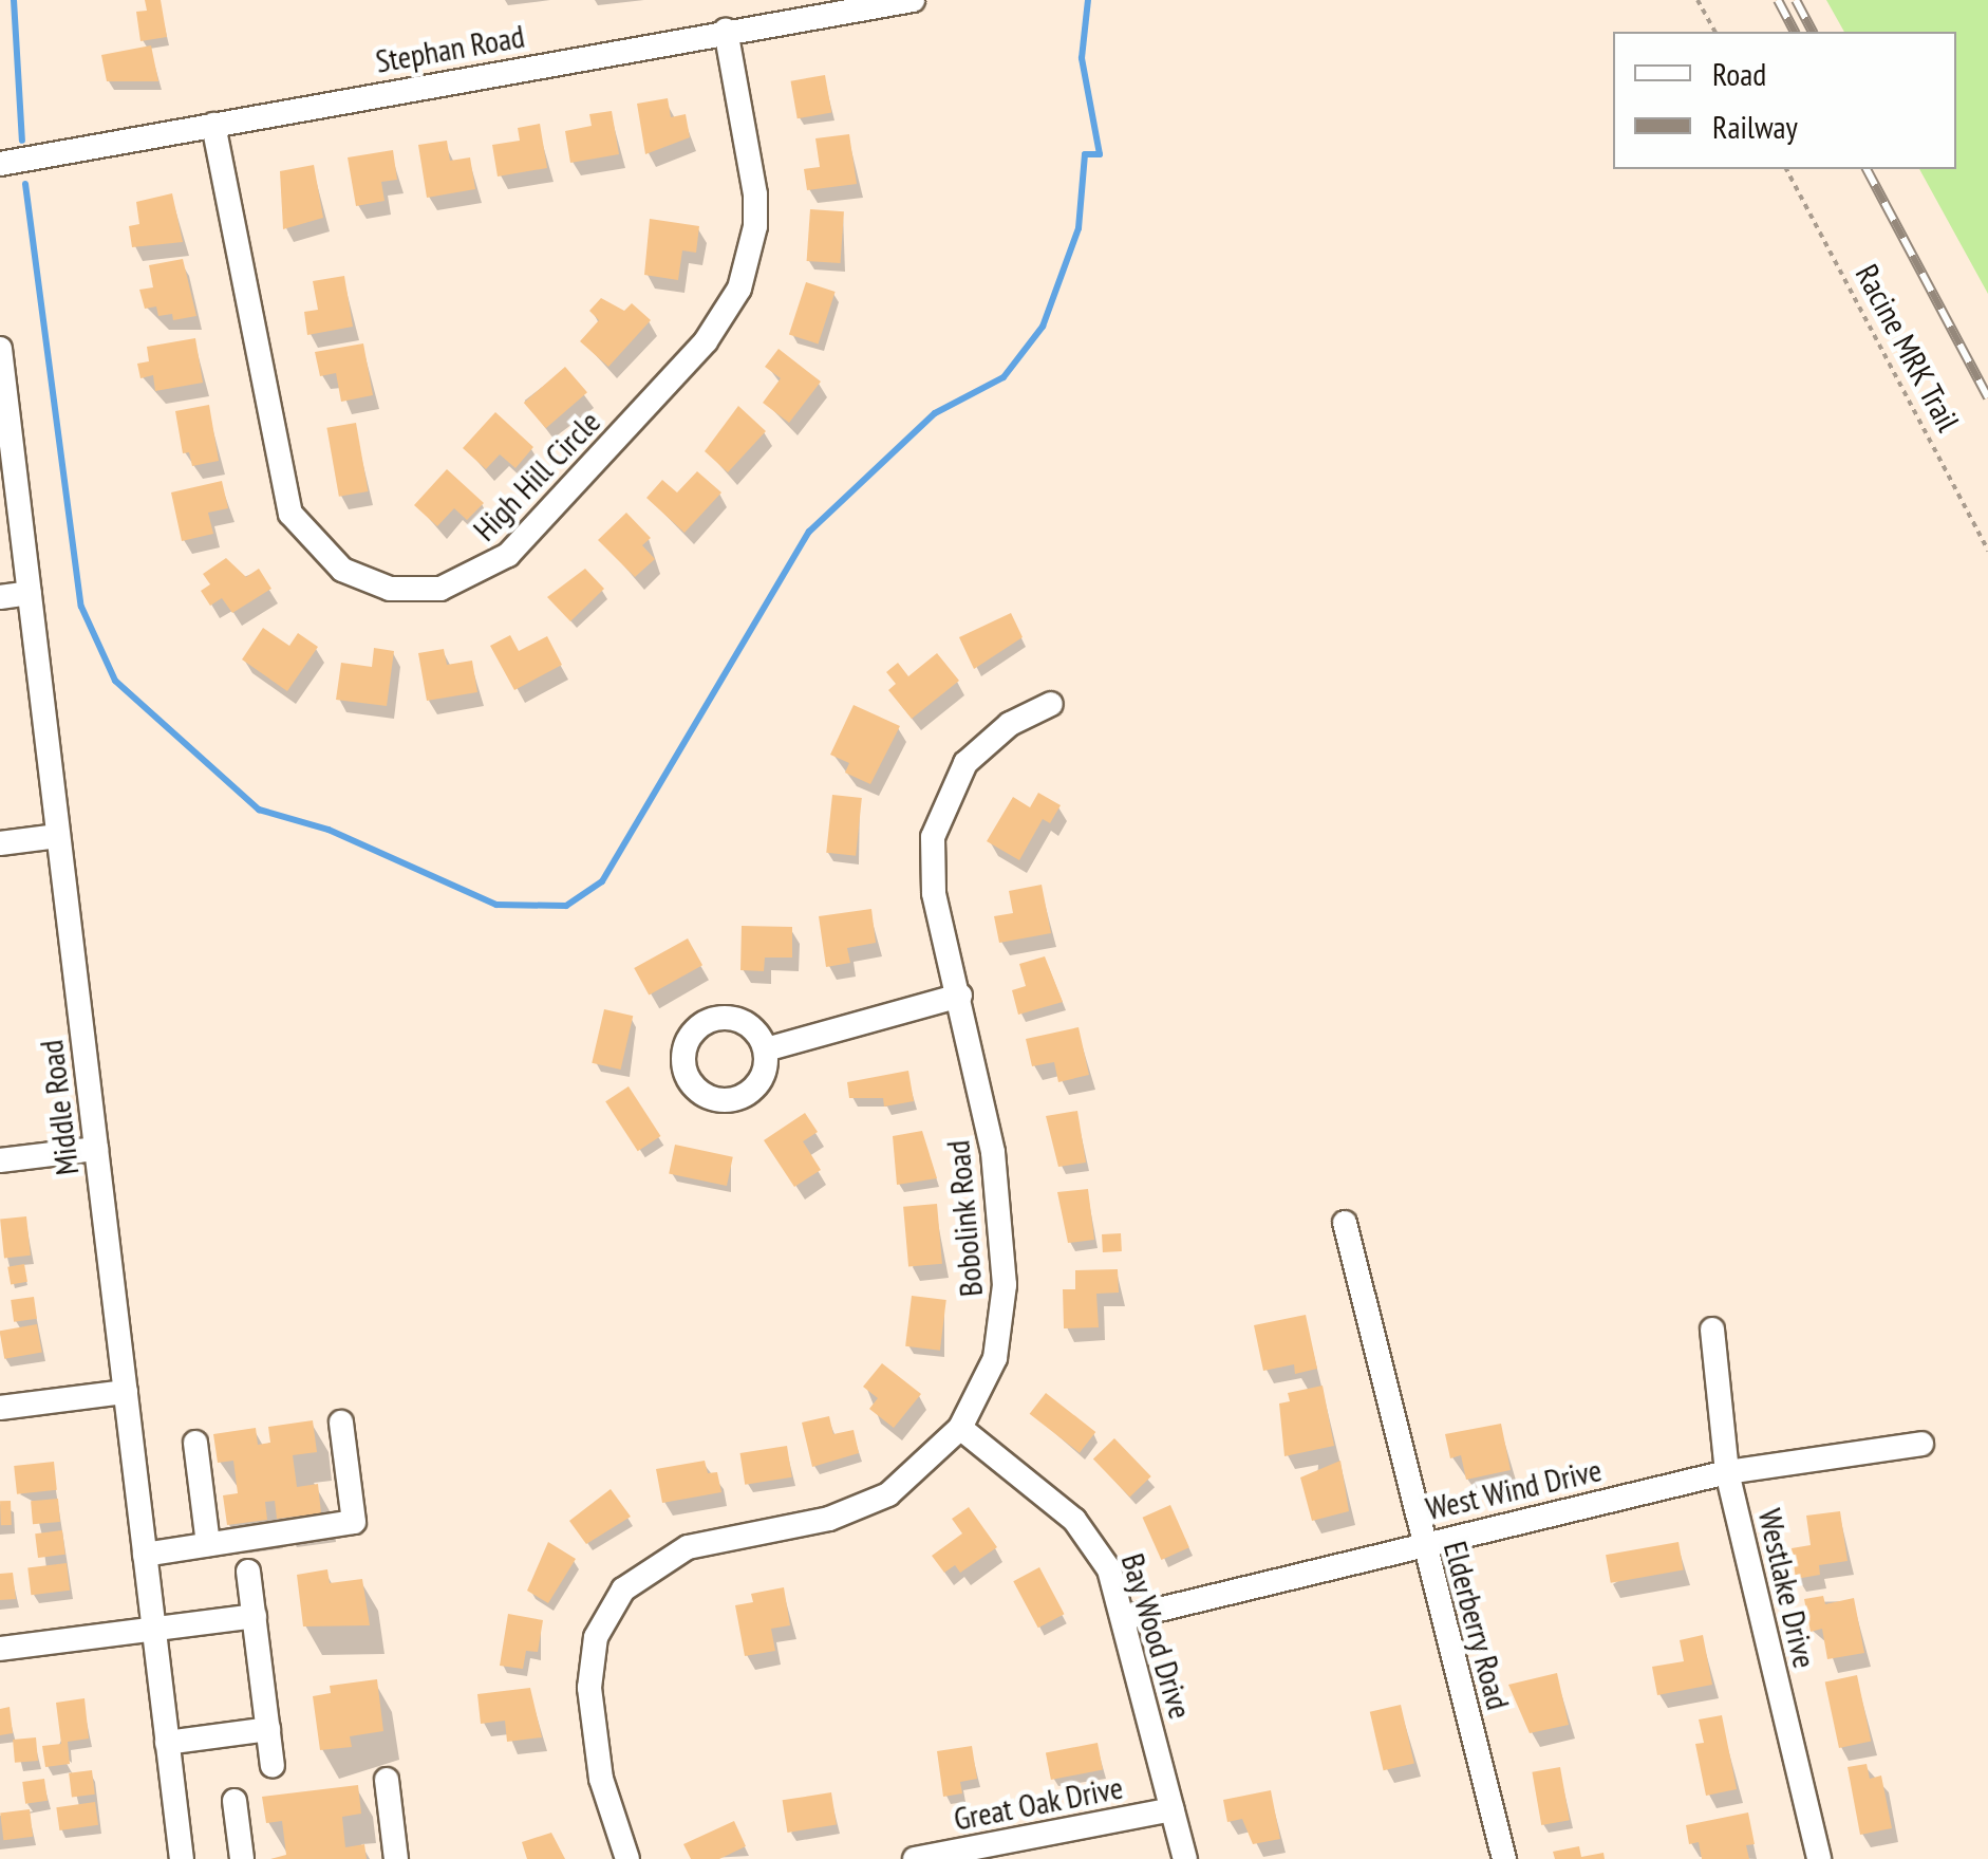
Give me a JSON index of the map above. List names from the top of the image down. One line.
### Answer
{"streets":{"street":["Stephan Road","High Hill Circle","Middle Road","Bobolink Road","West Wind Drive","Westlake Drive","Elderberry Road","Bay Wood Drive","Great Oak Drive"],"path":["Racine MRK Trail"]},"crossings":[["Stephan Road","High Hill Circle"],["Bobolink Road","Bay Wood Drive"],["West Wind Drive","Westlake Drive"],["West Wind Drive","Elderberry Road"],["West Wind Drive","Bay Wood Drive"],["Bay Wood Drive","Great Oak Drive"]],"legend":["Road","Railway"]}
